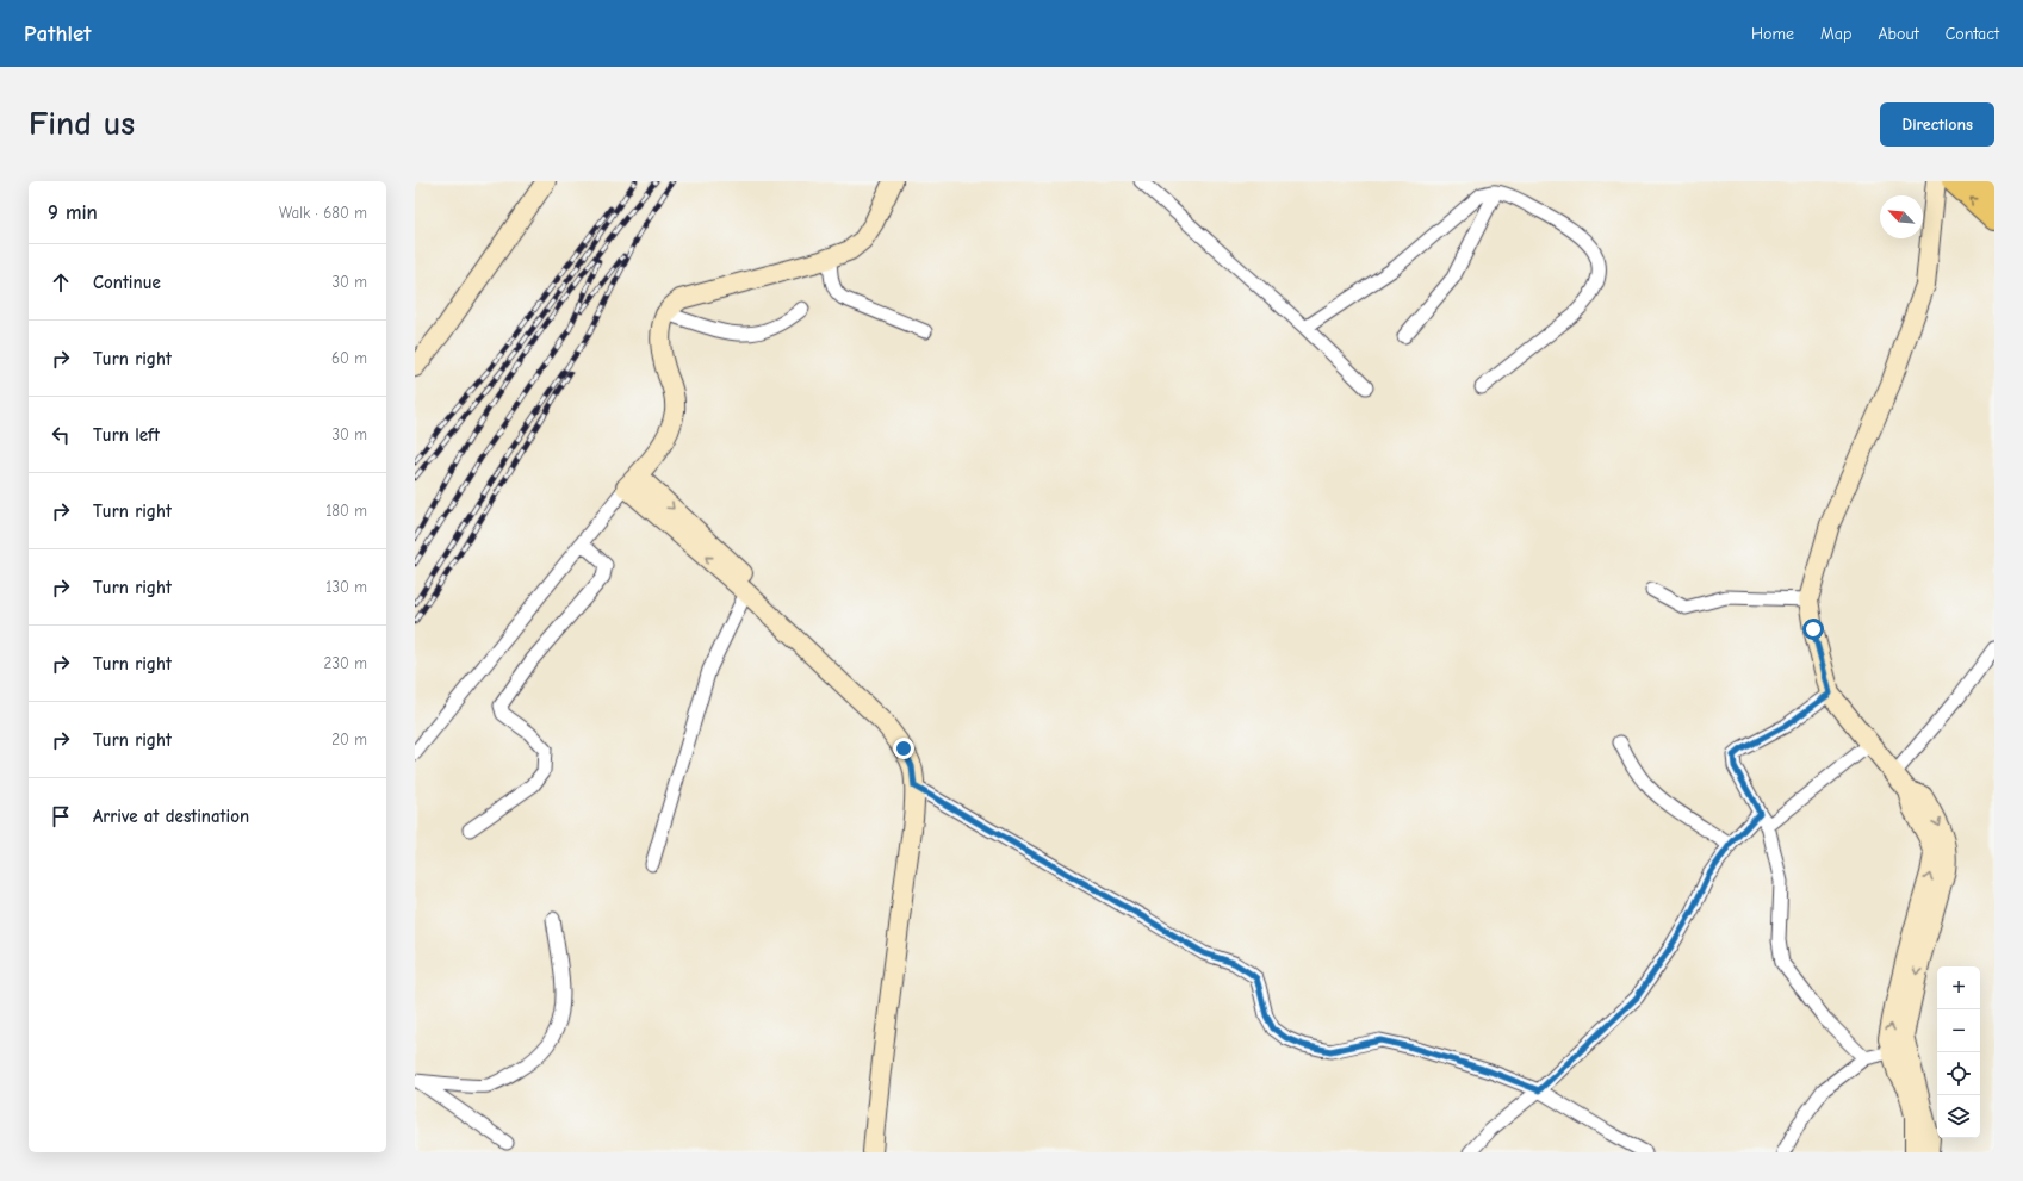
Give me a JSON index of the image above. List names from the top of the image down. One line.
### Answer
{"north":"top left","page":{"header":"Pathlet","nav":["Home","Map","About","Contact"],"buttons":"Directions","title":"Find us","heading":["9 min","Walk · 680 m"],"list":[["Continue","30 m"],["Turn right","60 m"],["Turn left","30 m"],["Turn right","180 m"],["Turn right","130 m"],["Turn right","230 m"],["Turn right","20 m"],"Arrive at destination"],"map_buttons":["+","−"]}}
